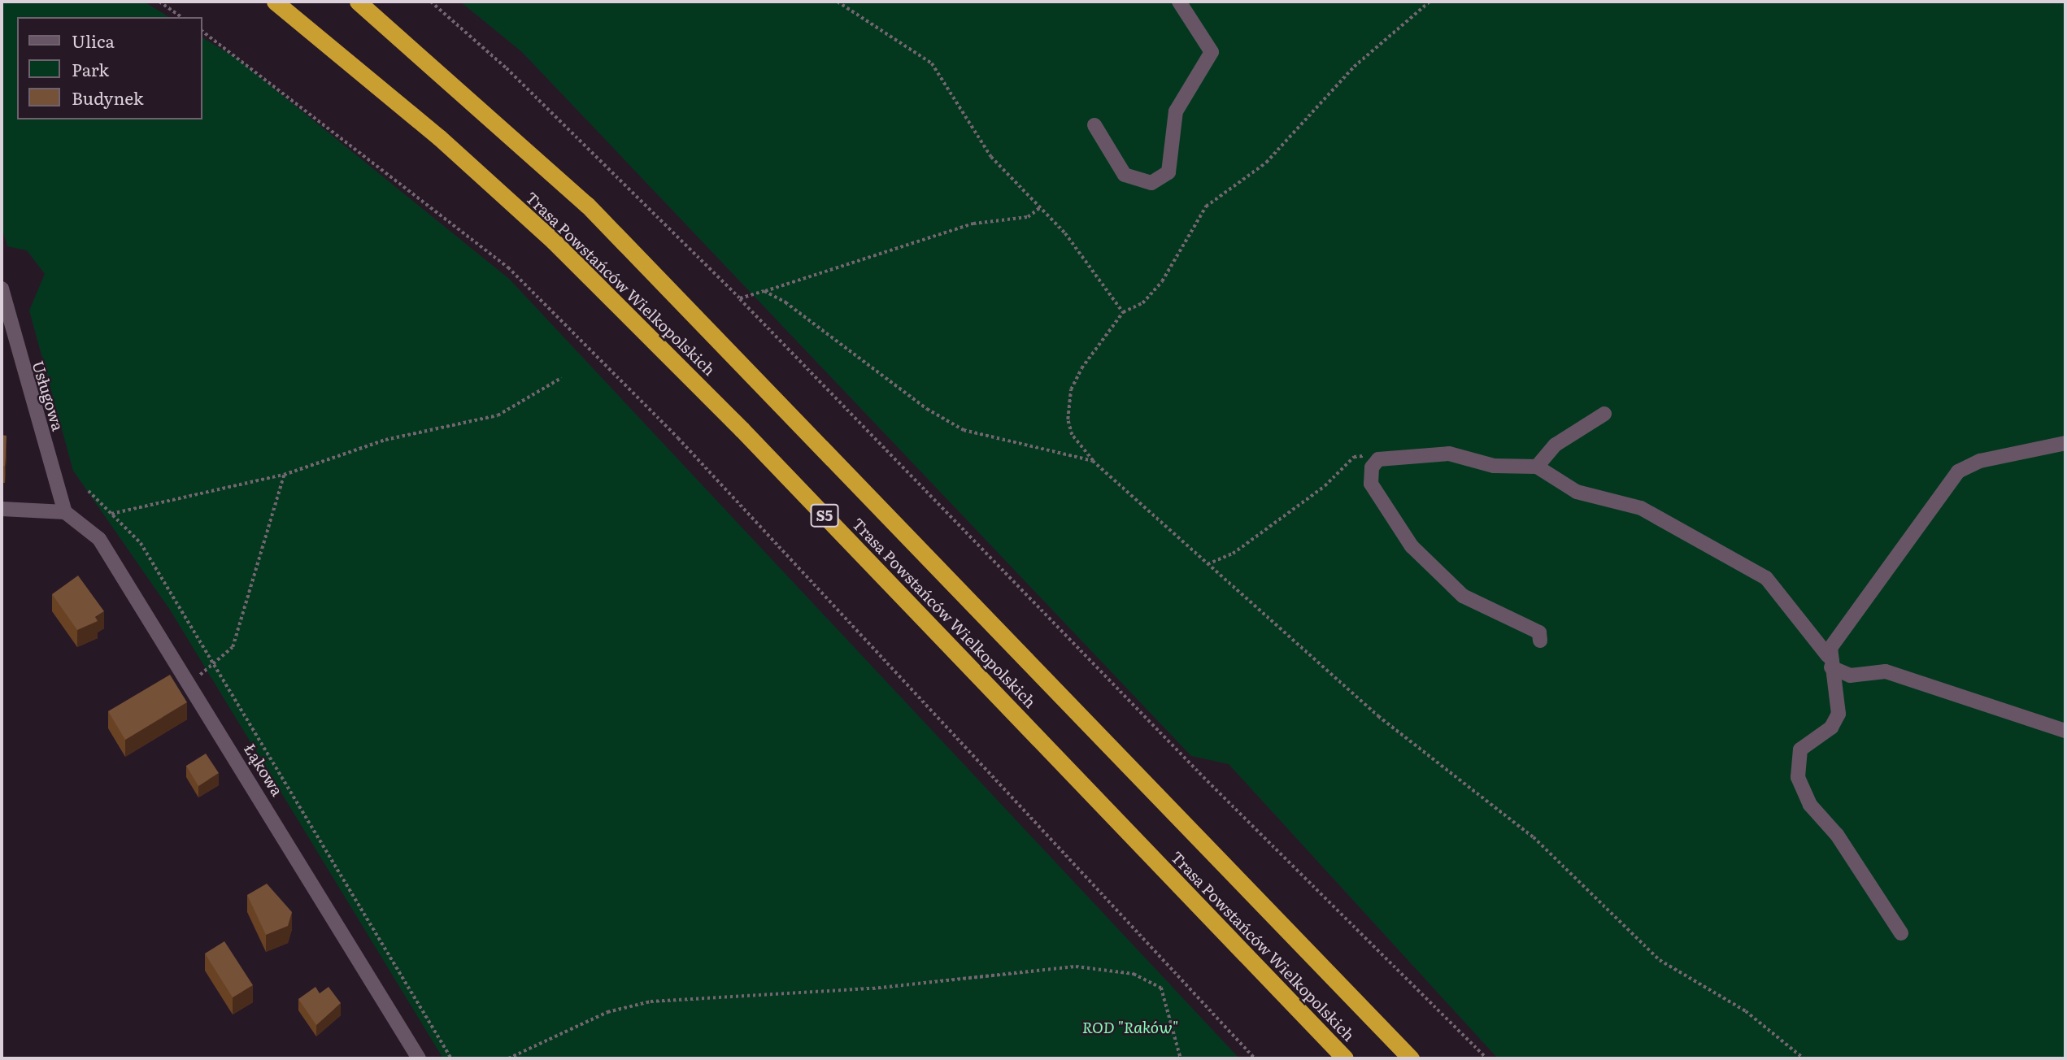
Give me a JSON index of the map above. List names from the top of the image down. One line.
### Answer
{"streets":{"highway":["Trasa Powstańców Wielkopolskich","S5"],"street":["Usługowa","Łąkowa"]},"crossings":[["Usługowa","Łąkowa"]],"parks":["ROD \"Raków\""],"legend":["Ulica","Park","Budynek"]}
